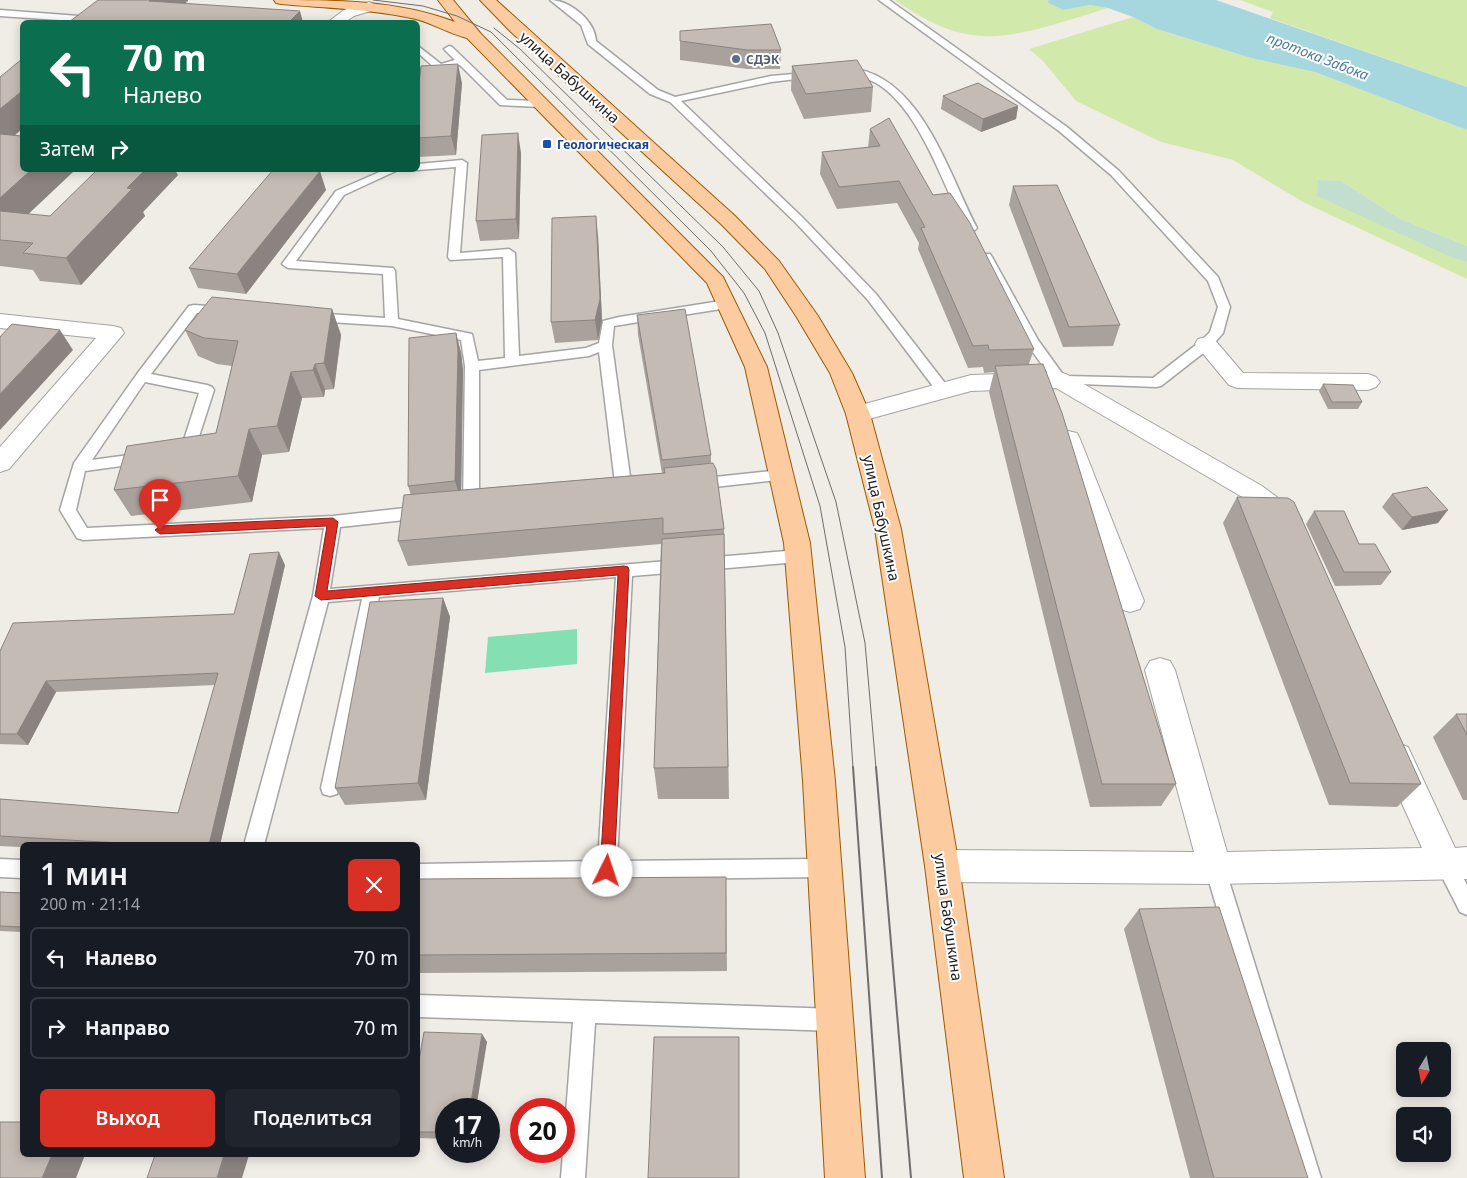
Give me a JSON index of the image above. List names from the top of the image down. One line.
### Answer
{"streets":{"main road":["улица Бабушкина"]},"water":["протока Забока"],"places":{"other":["СДЭК"],"transit":["Геологическая"]},"north":"bottom","page":{"turn":["70 m","Налево"],"then":"Затем","heading":["1 мин","200 m · 21:14"],"list":[{"name":"Налево","value":"70 m"},{"name":"Направо","value":"70 m"}],"buttons":["Выход","Поделиться"],"speed":"17 km/h","limit":"20"}}
